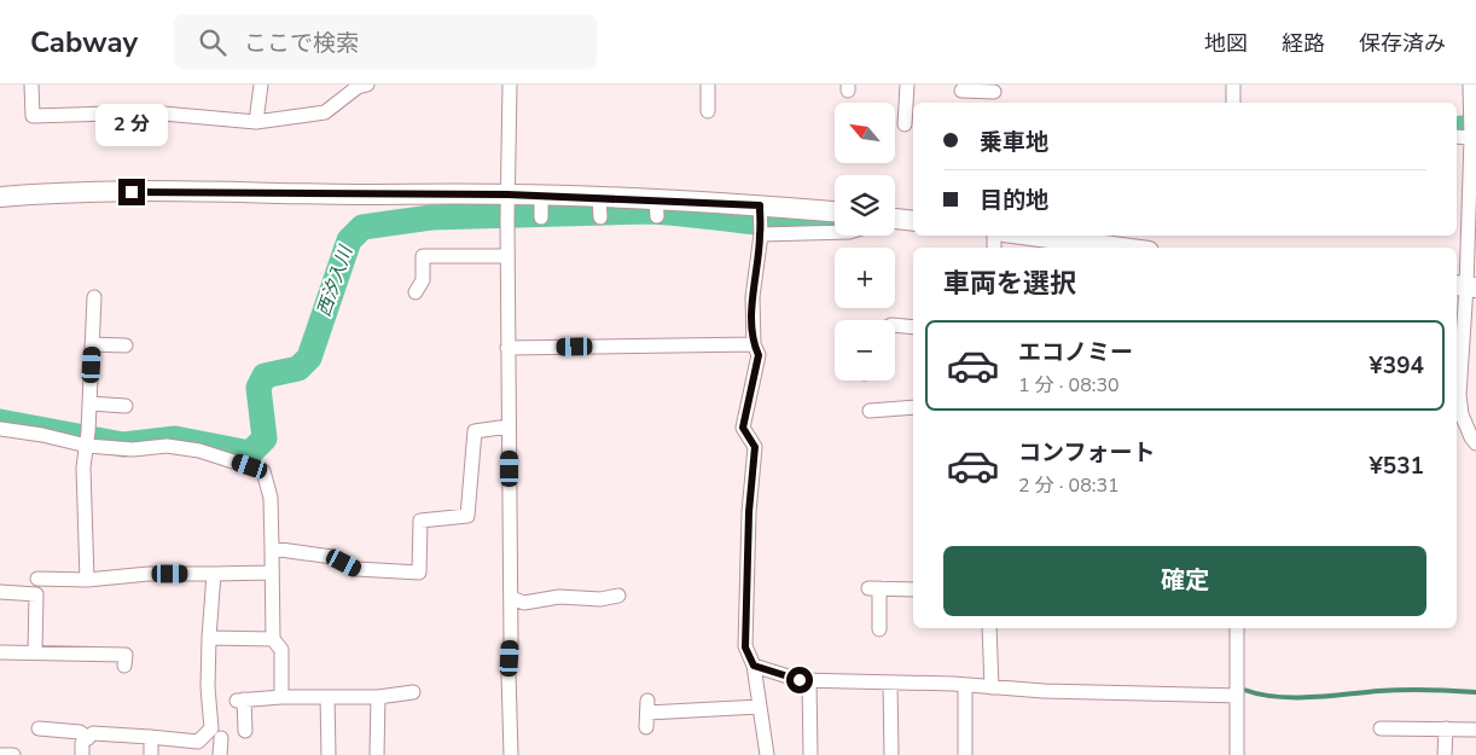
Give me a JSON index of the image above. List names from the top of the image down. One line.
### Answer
{"water":["西汐入川"],"north":"top left","page":{"header":"Cabway","search":"ここで検索","nav":["地図","経路","保存済み"],"map_buttons":["+","−"],"banner":["乗車地","目的地"],"bubble":"2 分","heading":"車両を選択","list":[{"name":"エコノミー","note":"1 分 · 08:30","value":"¥394"},{"name":"コンフォート","note":"2 分 · 08:31","value":"¥531"}],"buttons":"確定"}}
